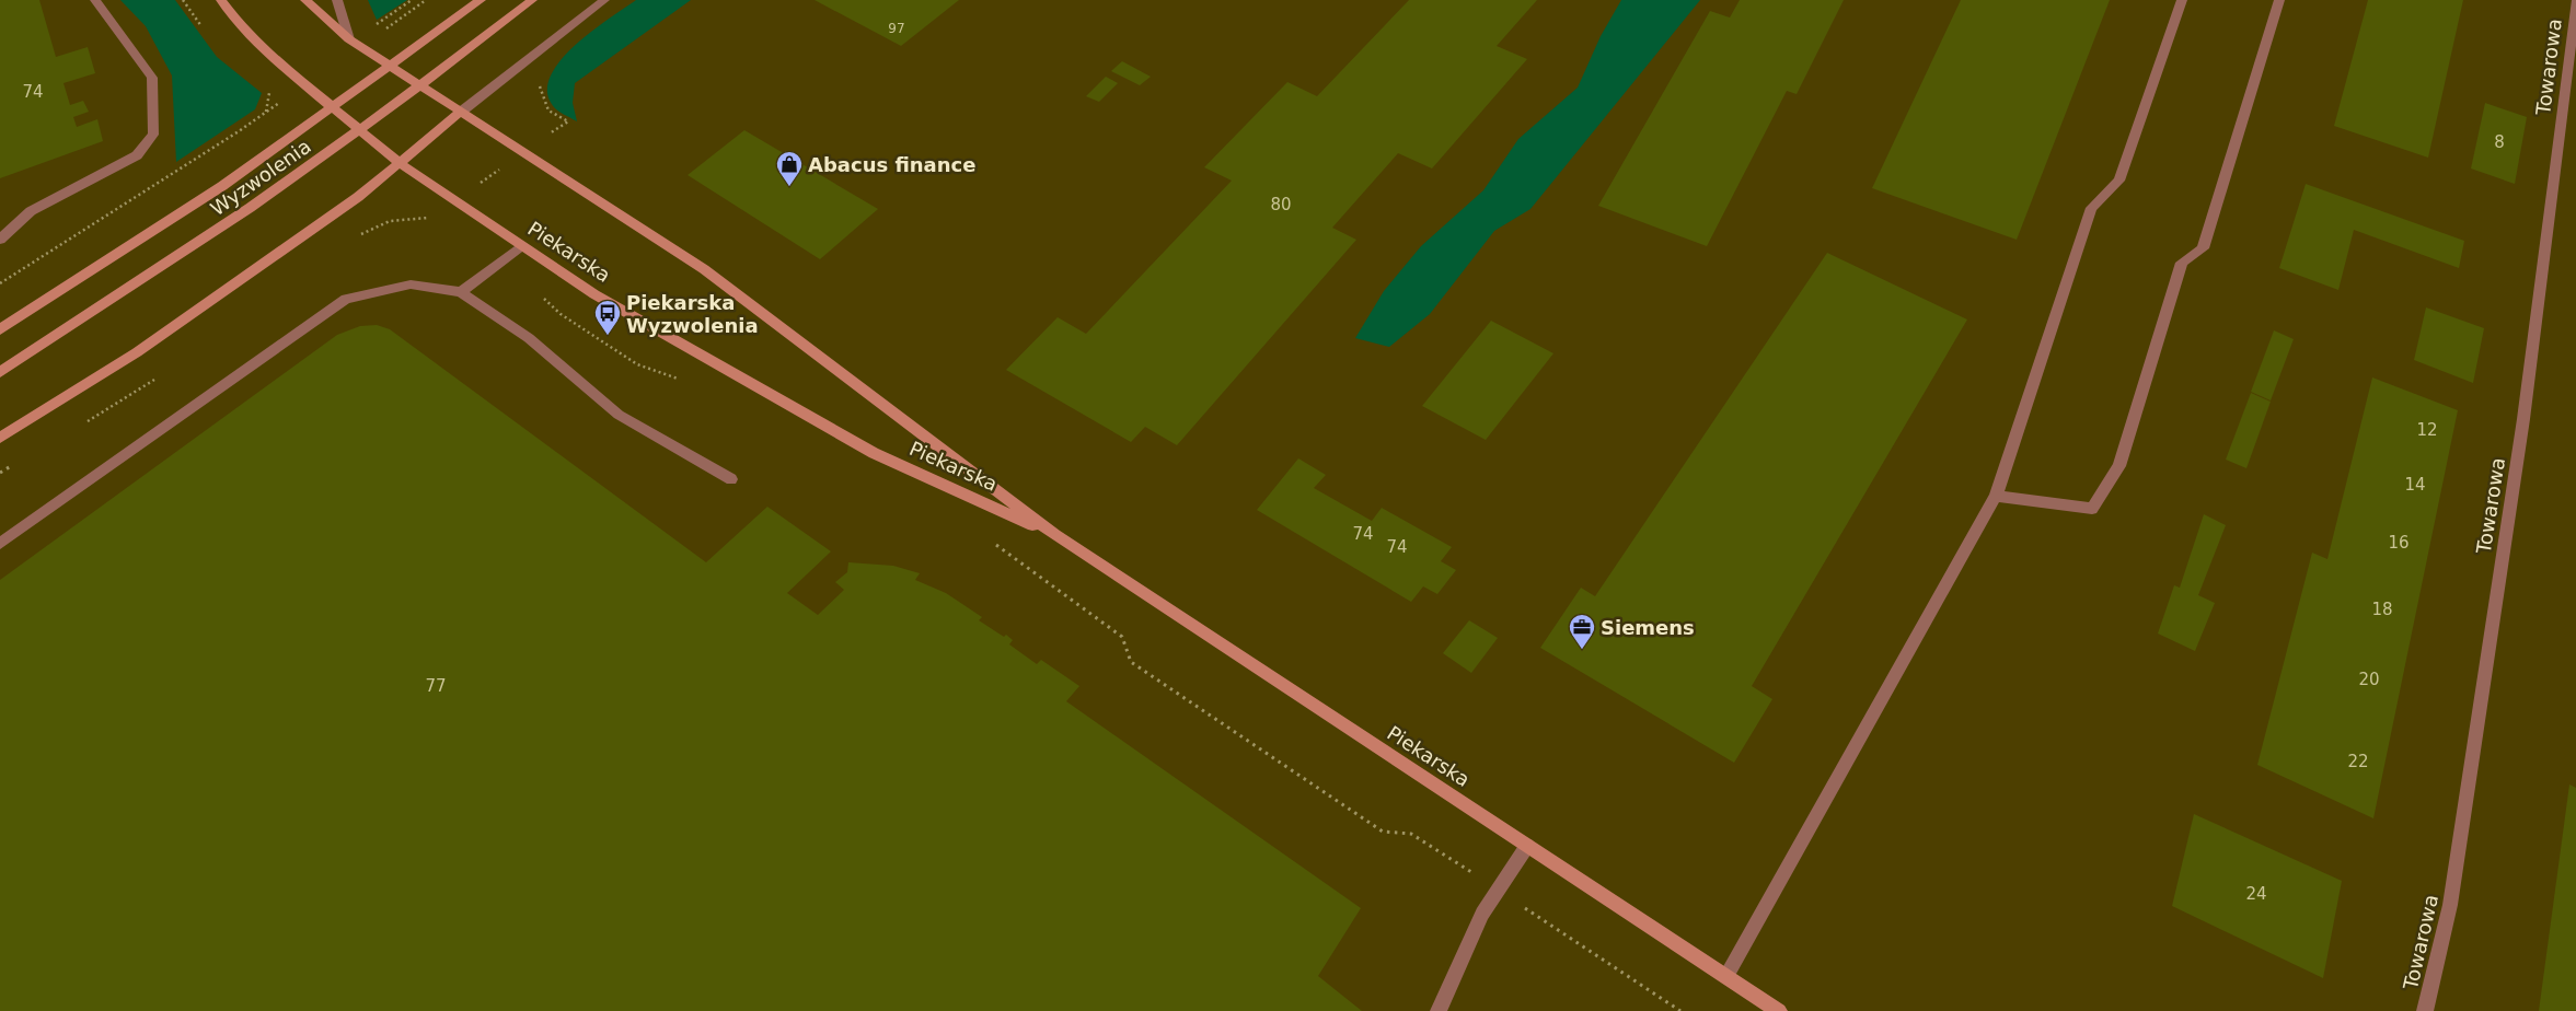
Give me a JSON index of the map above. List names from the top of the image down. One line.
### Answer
{"streets":{"street":["Towarowa","Wyzwolenia","Piekarska"]},"places":{"shop":["Abacus finance"],"bus stop":["Piekarska Wyzwolenia"],"office":["Siemens"]},"house_numbers":["97","74","8","80","12","14","74","16","74","18","20","77","22","24"]}
